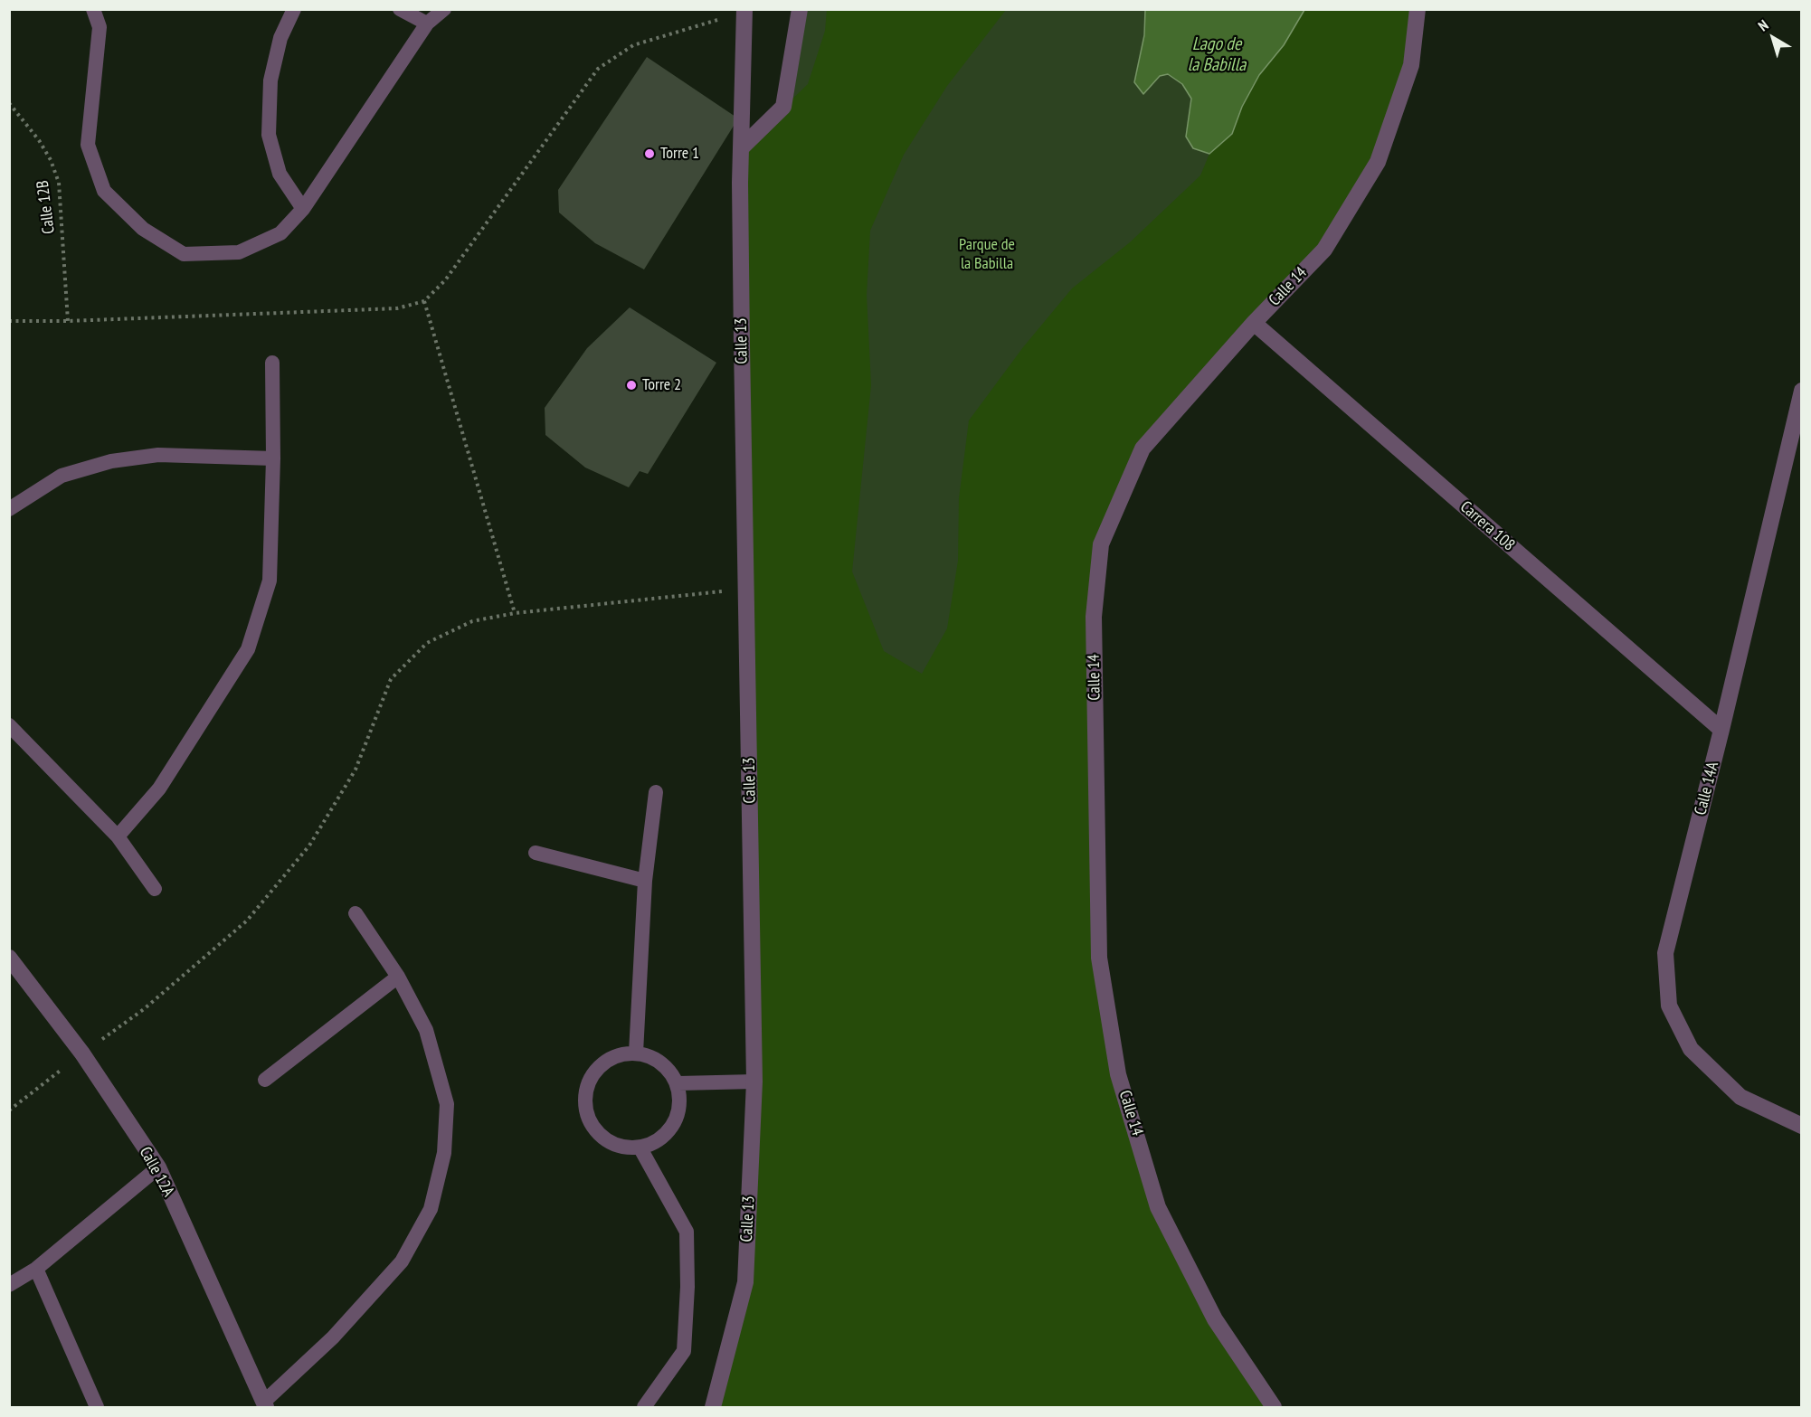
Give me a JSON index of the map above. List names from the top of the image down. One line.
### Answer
{"streets":{"street":["Calle 14","Calle 13","Carrera 108","Calle 14A","Calle 12A"],"path":["Calle 12B"]},"crossings":[["Calle 14","Carrera 108"],["Carrera 108","Calle 14A"]],"water":["Lago de la Babilla"],"parks":["Parque de la Babilla"],"places":["Torre 1","Torre 2"],"north":"top left"}
